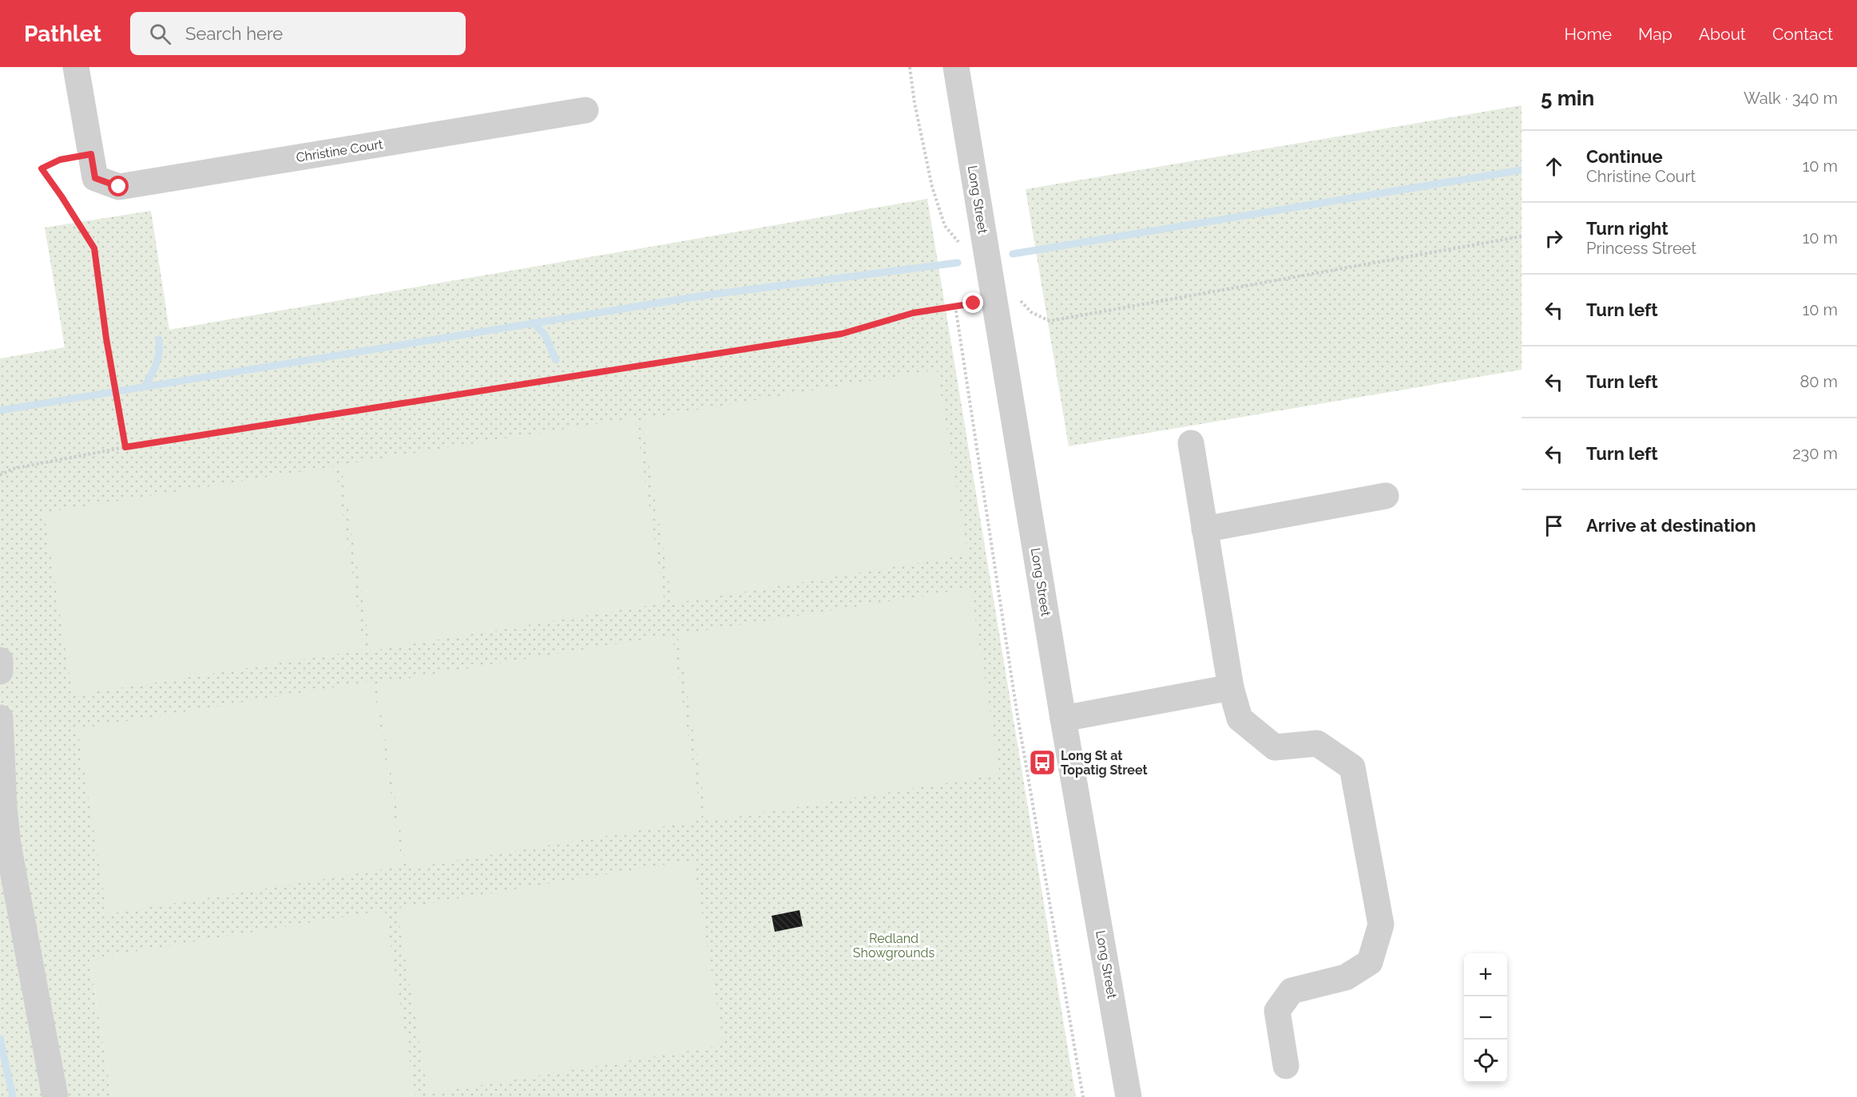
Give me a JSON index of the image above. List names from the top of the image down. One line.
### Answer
{"streets":{"street":["Christine Court","Long Street"]},"parks":["Redland Showgrounds"],"places":{"bus stop":["Long St at Topatig Street"]},"page":{"header":"Pathlet","search":"Search here","nav":["Home","Map","About","Contact"],"heading":["5 min","Walk · 340 m"],"list":[["Continue","Christine Court","10 m"],["Turn right","Princess Street","10 m"],["Turn left","10 m"],["Turn left","80 m"],["Turn left","230 m"],"Arrive at destination"],"map_buttons":["+","−"]}}
